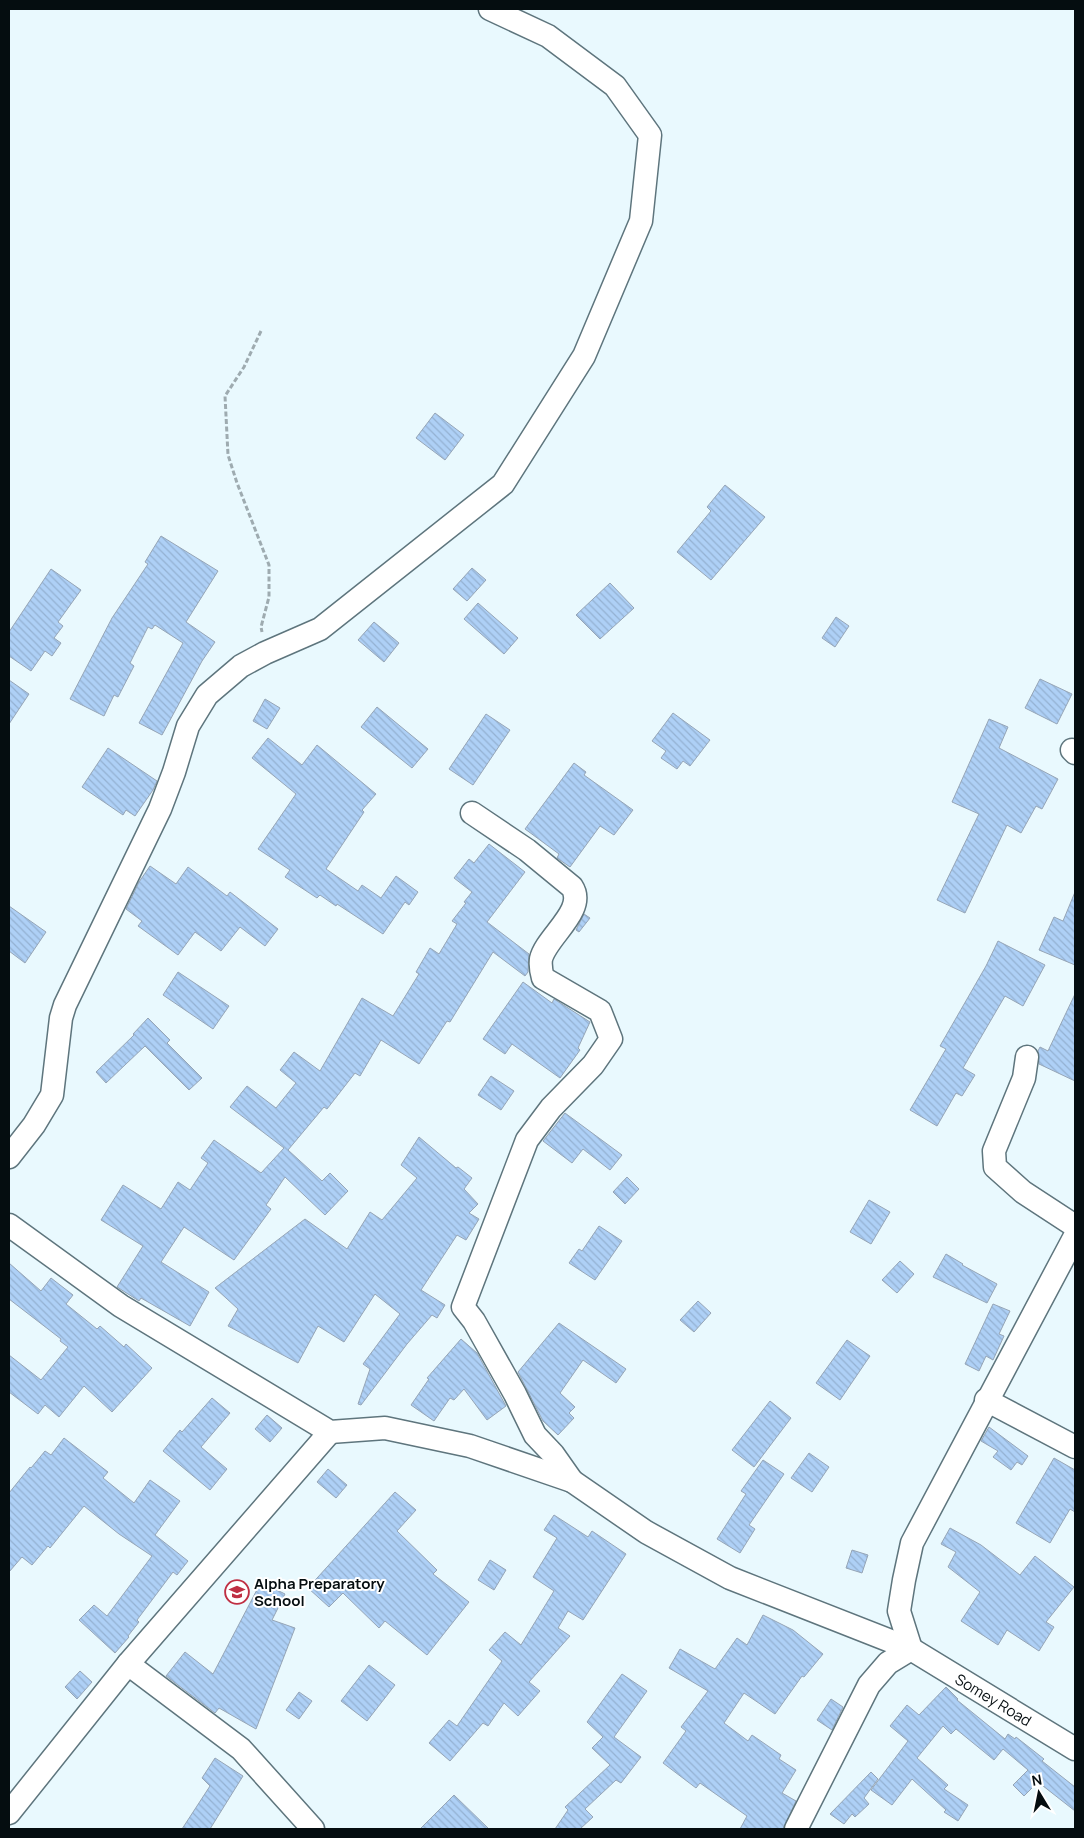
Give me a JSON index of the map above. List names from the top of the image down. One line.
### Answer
{"streets":{"street":["Somey Road"]},"places":{"school or university":["Alpha Preparatory School"]},"north":"top"}
